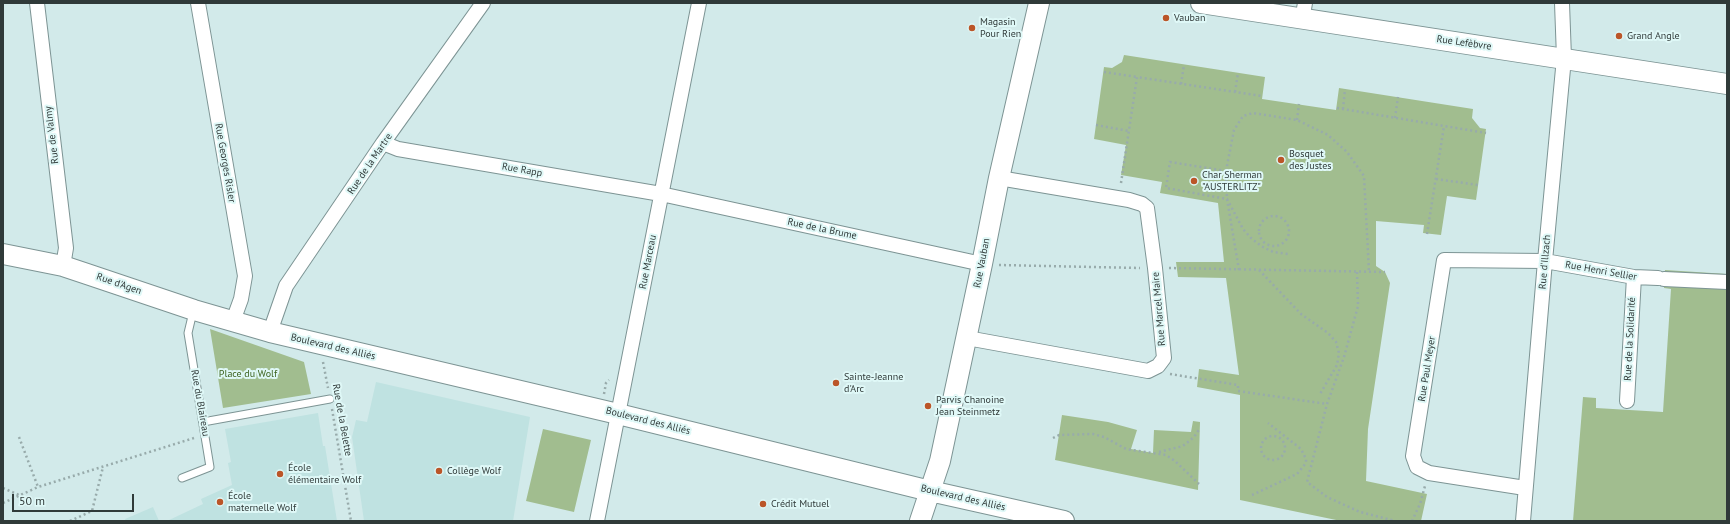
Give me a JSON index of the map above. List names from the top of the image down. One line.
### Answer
{"streets":{"main road":["Rue Lefèbvre","Rue Vauban","Rue d'Agen","Boulevard des Alliés"],"street":["Rue de Valmy","Rue Georges Risler","Rue de la Martre","Rue Rapp","Rue de la Brume","Rue Marceau","Rue d'Illzach","Rue Henri Sellier","Rue Marcel Maire","Rue de la Solidarité","Rue Paul Meyer"],"lane":["Rue du Blaireau"],"path":["Rue de la Belette"]},"crossings":[["Rue Lefèbvre","Rue d'Illzach"],["Rue de Valmy","Rue d'Agen"],["Rue Georges Risler","Rue d'Agen"],["Rue Georges Risler","Boulevard des Alliés"],["Rue de la Martre","Rue Rapp"],["Rue de la Martre","Boulevard des Alliés"],["Rue Rapp","Rue de la Brume"],["Rue Rapp","Rue Marceau"],["Rue de la Brume","Rue Marceau"],["Rue de la Brume","Rue Vauban"],["Rue Marceau","Boulevard des Alliés"],["Rue d'Illzach","Rue Henri Sellier"],["Rue d'Illzach","Rue Paul Meyer"],["Rue Vauban","Rue Marcel Maire"],["Rue Vauban","Boulevard des Alliés"],["Rue Henri Sellier","Rue de la Solidarité"],["Rue Henri Sellier","Rue Paul Meyer"],["Rue d'Agen","Boulevard des Alliés"],["Rue d'Agen","Rue du Blaireau"],["Boulevard des Alliés","Rue de la Belette"]],"parks":["Place du Wolf"],"places":["Vauban","Magasin Pour Rien","Grand Angle","Bosquet des Justes","Char Sherman \"AUSTERLITZ\"","Sainte-Jeanne d'Arc","Parvis Chanoine Jean Steinmetz","Collège Wolf","École élémentaire Wolf","École maternelle Wolf","Crédit Mutuel"],"scale_bar":"50 m"}
